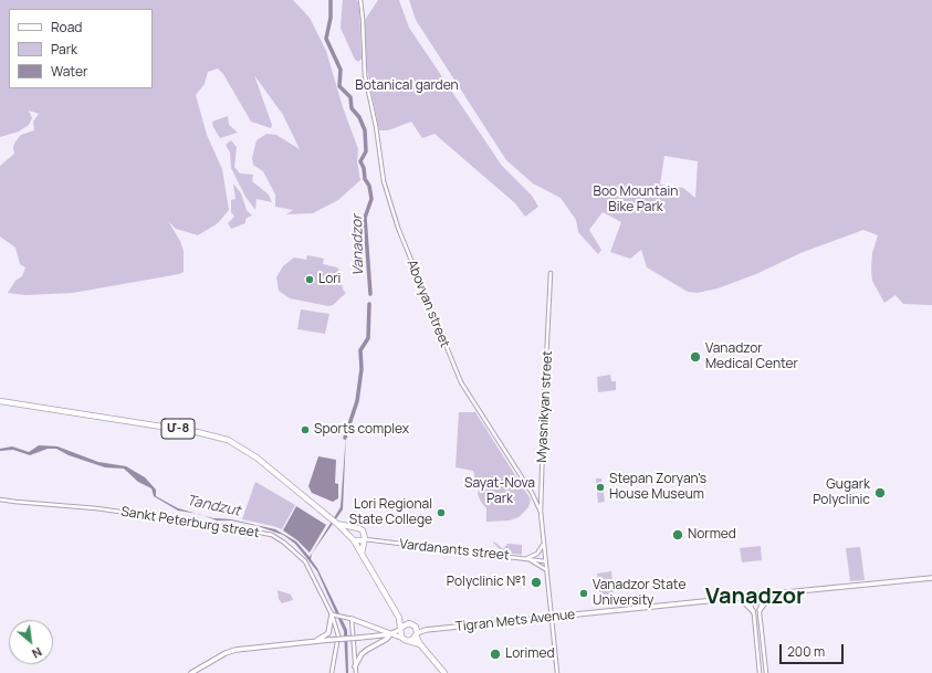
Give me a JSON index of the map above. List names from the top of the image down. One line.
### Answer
{"streets":{"highway":["Մ-8"],"main road":["Tigran Mets Avenue"],"street":["Abovyan street","Myasnikyan street","Sankt Peterburg street","Vardanants street"]},"crossings":[["Abovyan street","Myasnikyan street"],["Myasnikyan street","Vardanants street"],["Myasnikyan street","Tigran Mets Avenue"],["Մ-8","Tigran Mets Avenue"]],"districts":["Vanadzor"],"water":["Vanadzor","Tandzut"],"parks":["Botanical garden","Boo Mountain Bike Park","Sayat-Nova Park"],"places":["Lori","Vanadzor Medical Center","Sports complex","Stepan Zoryan's House Museum","Gugark Polyclinic","Lori Regional State College","Normed","Polyclinic №1","Vanadzor State University","Lorimed"],"legend":["Road","Park","Water"],"scale_bar":"200 m","north":"bottom right"}
